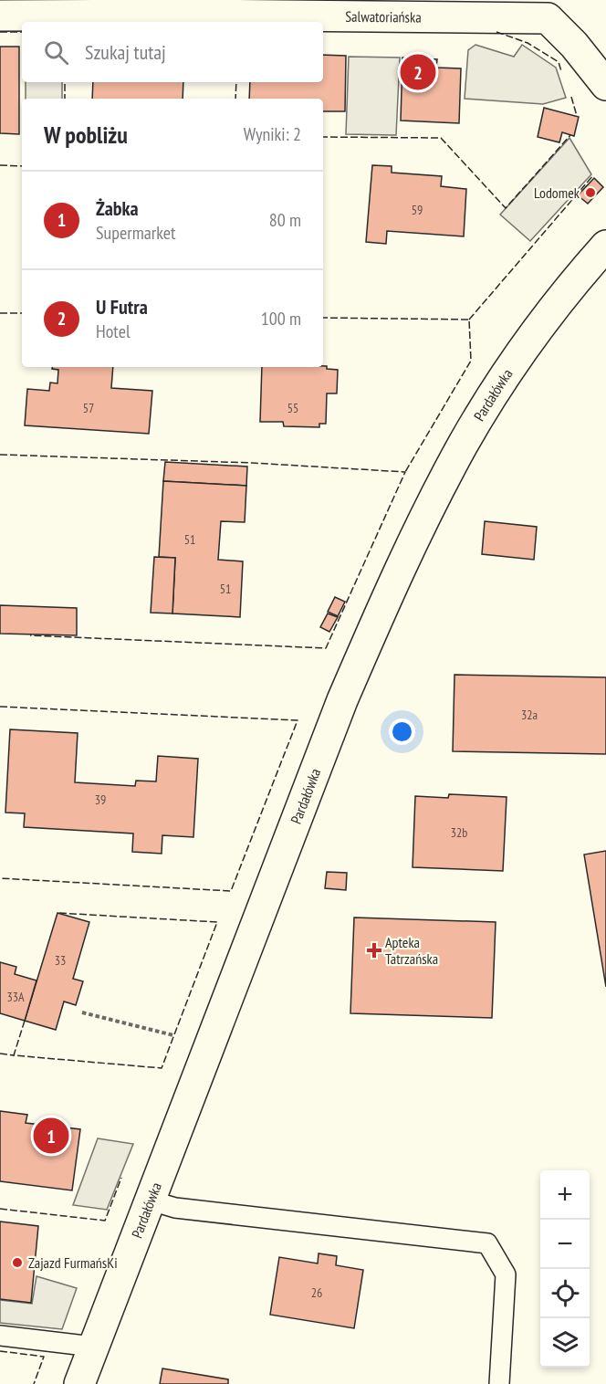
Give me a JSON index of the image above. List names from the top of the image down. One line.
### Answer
{"streets":{"street":["Salwatoriańska","Pardałówka"]},"places":{"other":["Lodomek","Zajazd FurmańsKi"],"health":["Apteka Tatrzańska"]},"house_numbers":["59","57","55","51","51","32a","39","32b","33","33A","26"],"page":{"search":"Szukaj tutaj","pins":["2","1"],"heading":["W pobliżu","Wyniki: 2"],"list":[{"mark":"1","name":"Żabka","note":"Supermarket","value":"80 m"},{"mark":"2","name":"U Futra","note":"Hotel","value":"100 m"}],"map_buttons":["+","−"]}}
